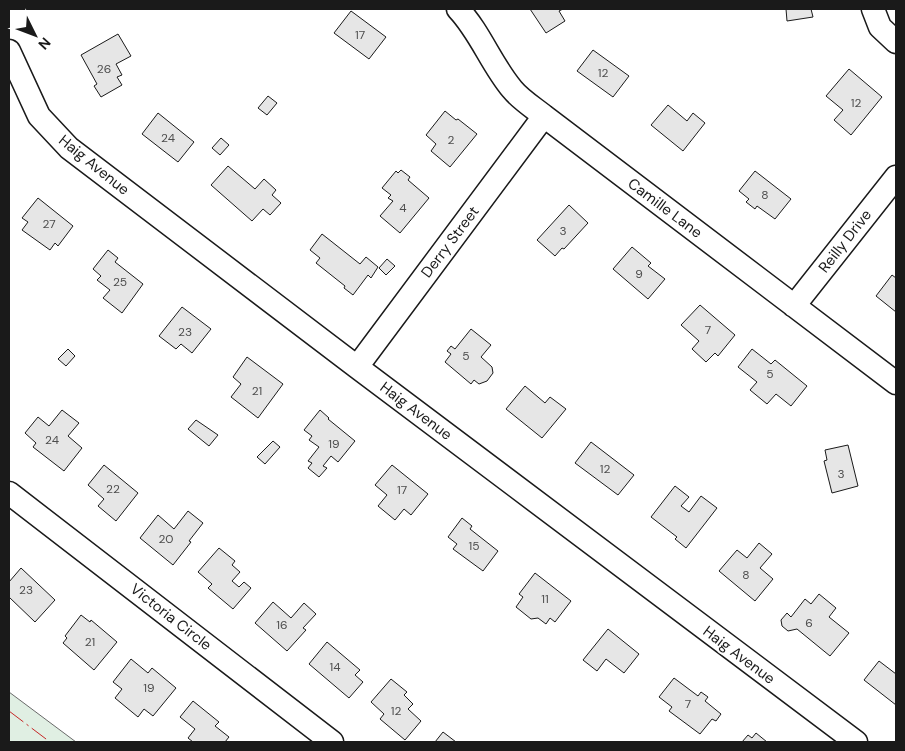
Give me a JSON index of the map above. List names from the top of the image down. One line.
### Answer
{"streets":{"street":["Haig Avenue","Camille Lane","Reilly Drive","Derry Street","Victoria Circle"]},"crossings":[["Haig Avenue","Derry Street"],["Camille Lane","Reilly Drive"],["Camille Lane","Derry Street"]],"house_numbers":["17","26","12","12","24","2","8","4","27","3","9","25","7","23","5","5","21","24","19","12","3","22","17","20","15","8","23","11","6","16","21","14","19","7","12"],"north":"bottom right"}
